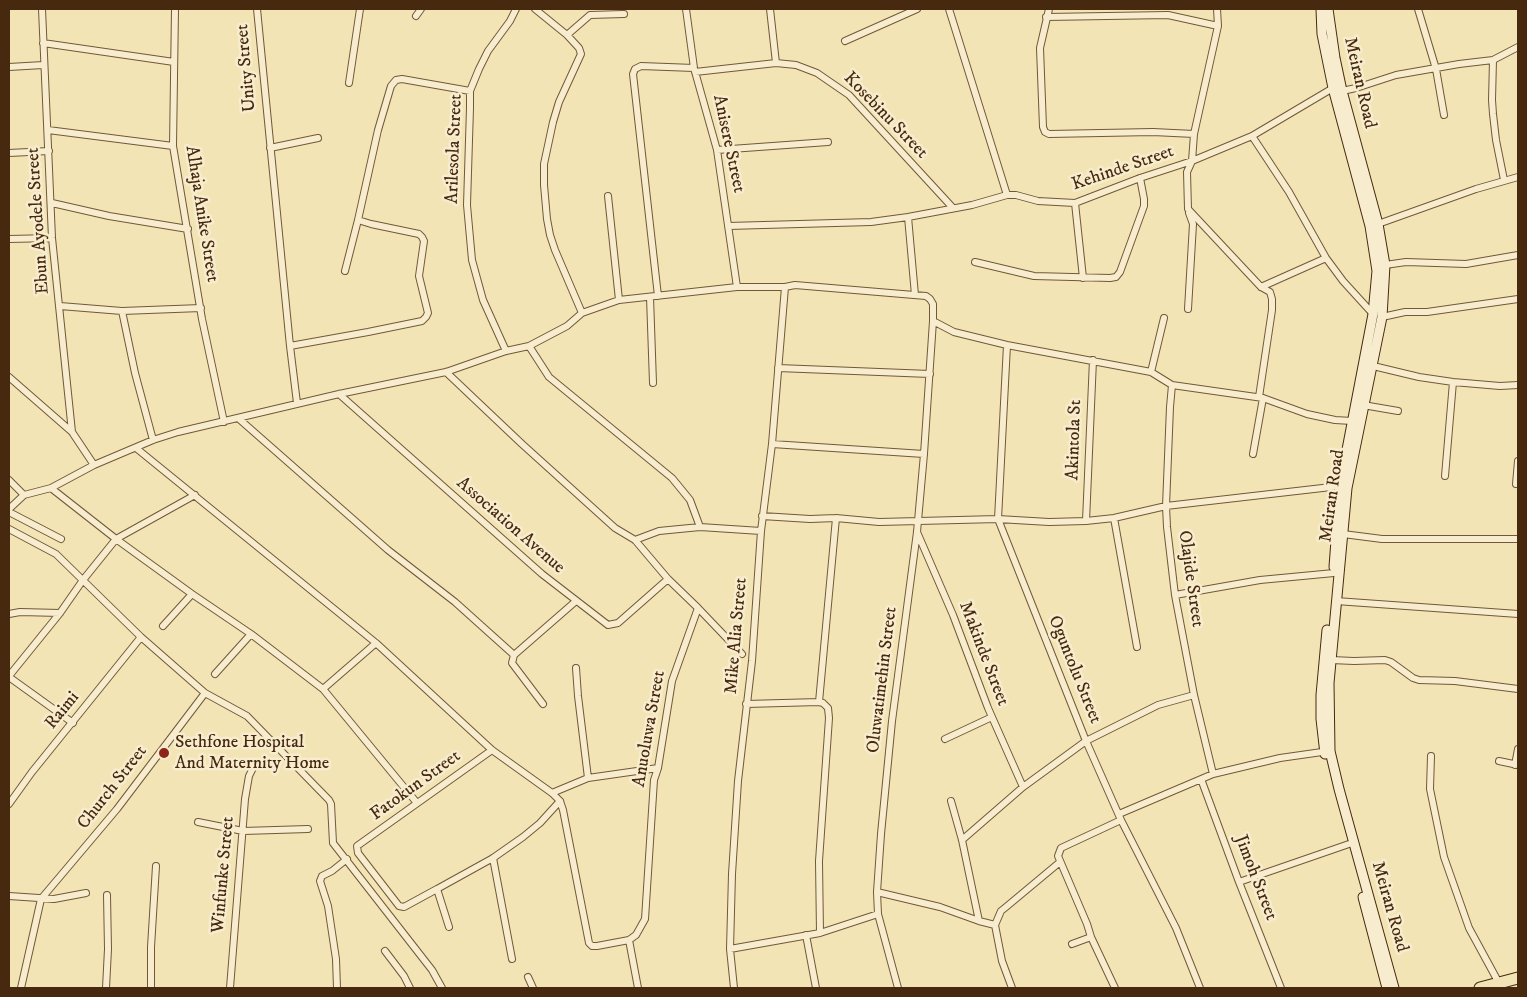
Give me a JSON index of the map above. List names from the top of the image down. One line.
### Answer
{"streets":{"main road":["Meiran Road"],"street":["Unity Street","Kosebinu Street","Anisere Street","Arilesola Street","Kehinde Street","Alhaja Anike Street","Ebun Ayodele Street","Akintola St","Association Avenue","Olajide Street","Mike Alia Street","Makinde Street","Oguntolu Street","Oluwatimehin Street","Raimi","Anuoluwa Street","Fatokun Street","Church Street","Winfunke Street","Jimoh Street"]},"crossings":[["Meiran Road","Kehinde Street"],["Kosebinu Street","Anisere Street"],["Kosebinu Street","Kehinde Street"],["Anisere Street","Kehinde Street"],["Makinde Street","Oluwatimehin Street"]],"places":["Sethfone Hospital And Maternity Home"]}
